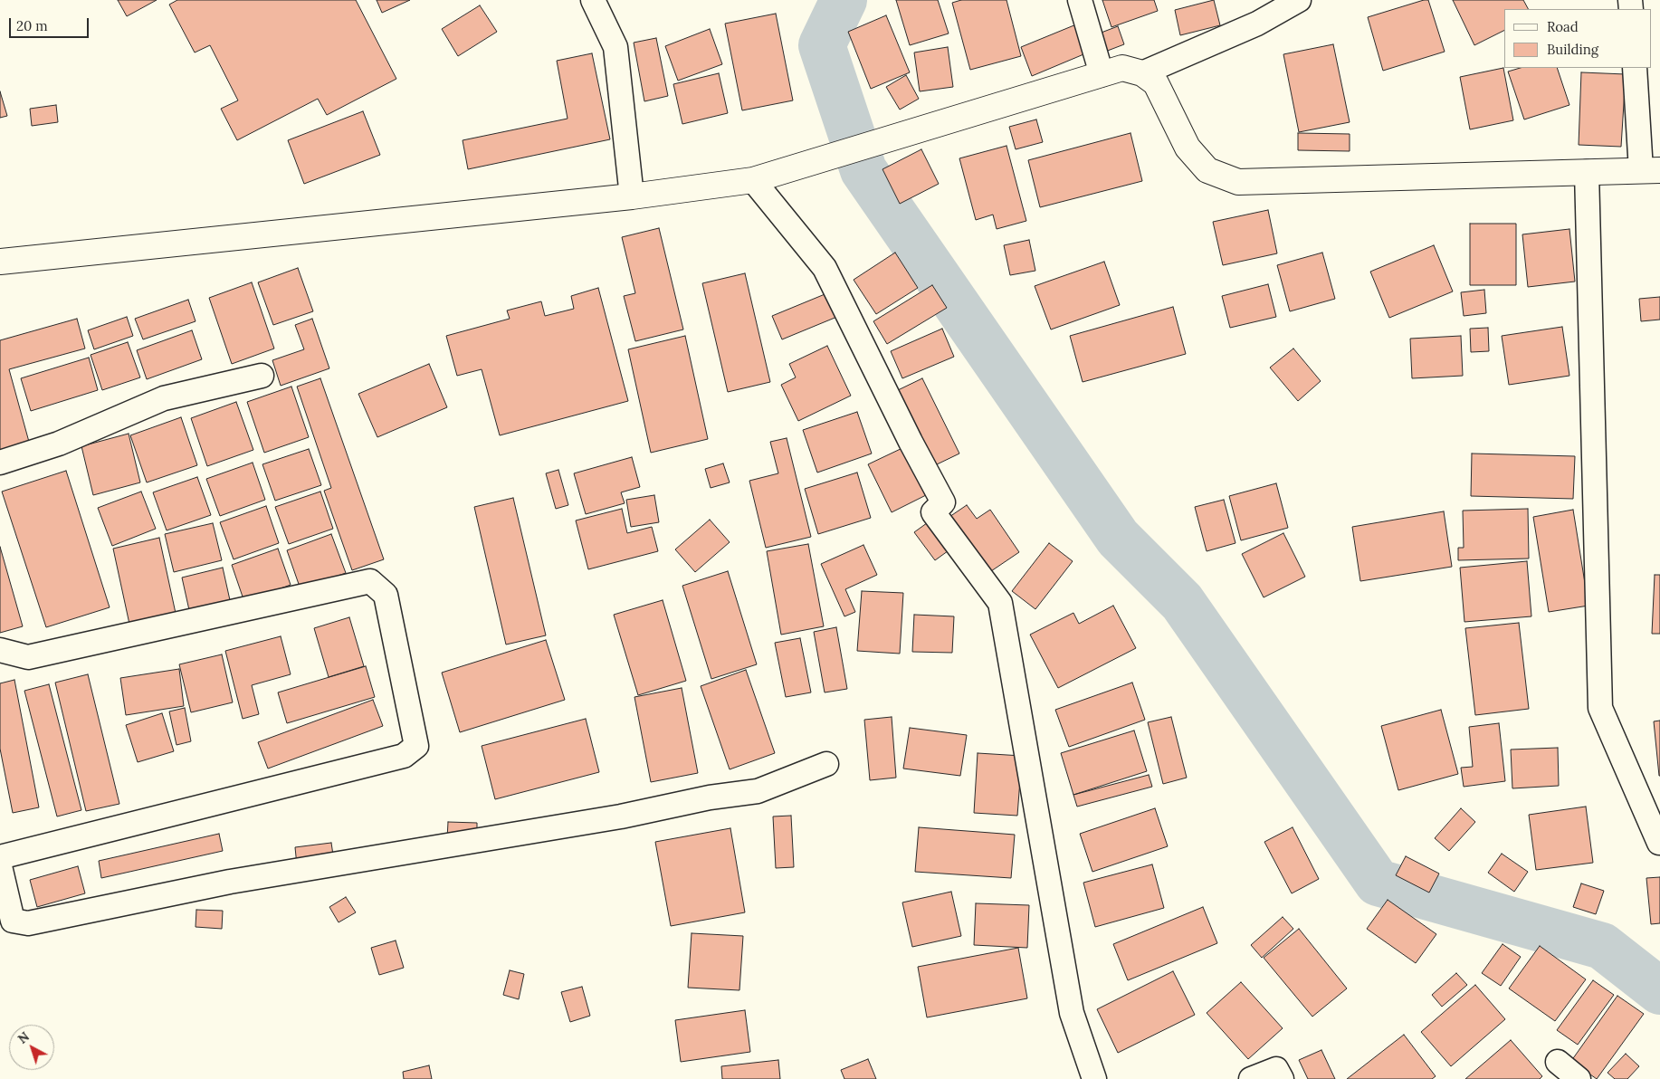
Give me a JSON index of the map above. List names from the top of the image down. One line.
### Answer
{"legend":["Road","Building"],"scale_bar":"20 m","north":"top left"}
